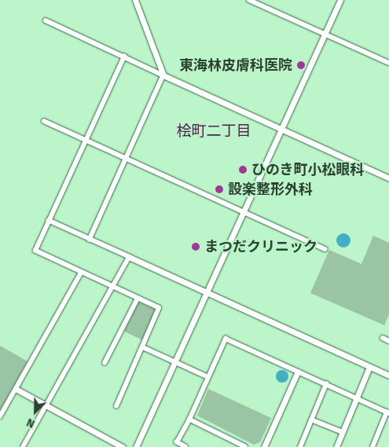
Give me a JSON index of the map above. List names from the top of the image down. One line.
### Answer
{"districts":["桧町二丁目"],"places":["東海林皮膚科医院","ひのき町小松眼科","設楽整形外科","まつだクリニック"],"north":"bottom left"}
